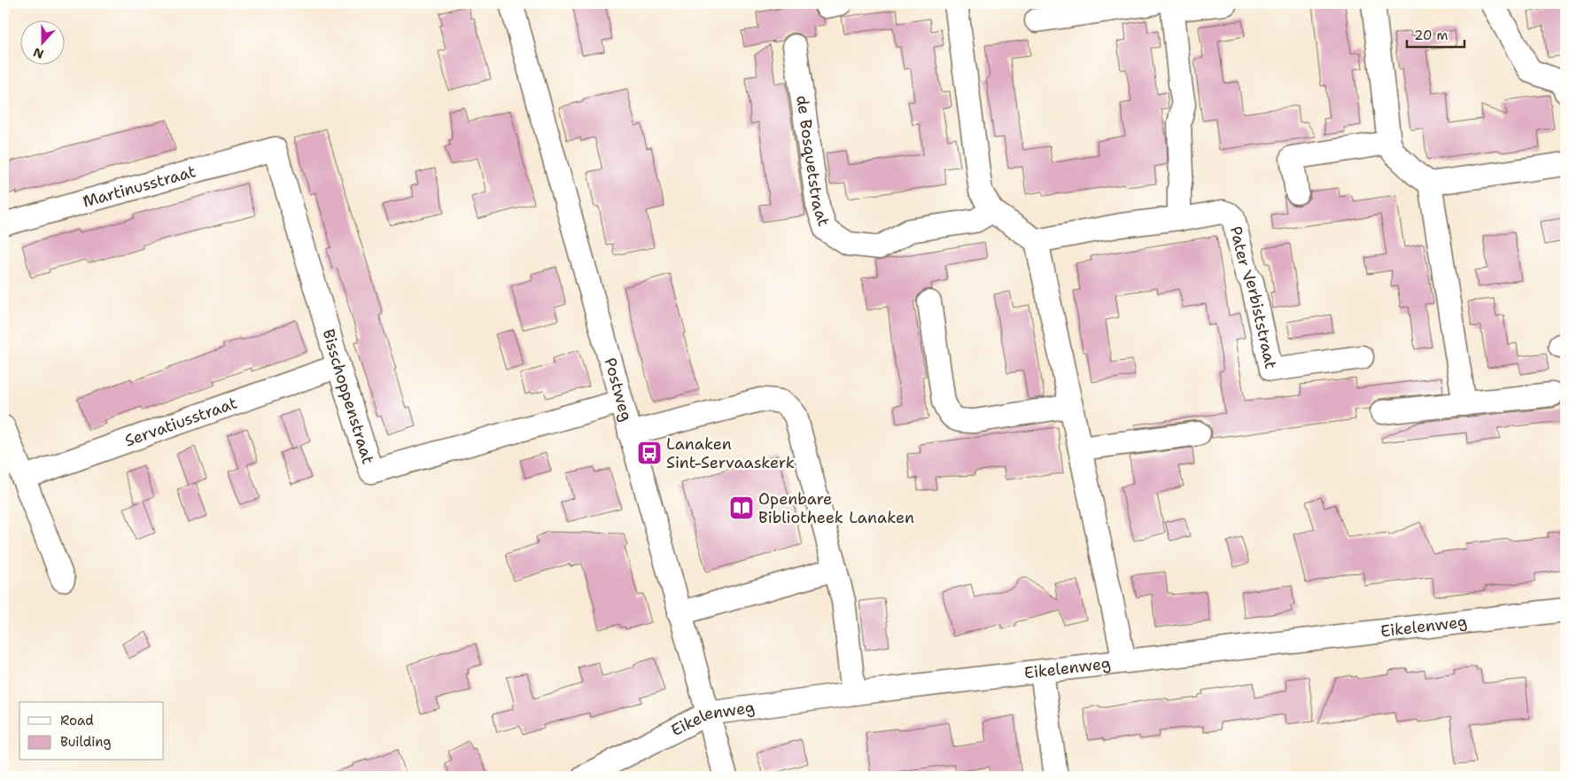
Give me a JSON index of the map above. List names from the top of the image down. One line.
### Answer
{"streets":{"street":["de Bosquetstraat","Martinusstraat","Pater Verbiststraat","Postweg","Bisschoppenstraat","Servatiusstraat","Eikelenweg"]},"crossings":[["Martinusstraat","Bisschoppenstraat"],["Postweg","Bisschoppenstraat"],["Postweg","Eikelenweg"],["Bisschoppenstraat","Servatiusstraat"]],"places":{"bus stop":["Lanaken Sint-Servaaskerk"],"library":["Openbare Bibliotheek Lanaken"]},"legend":["Road","Building"],"scale_bar":"20 m","north":"bottom"}
